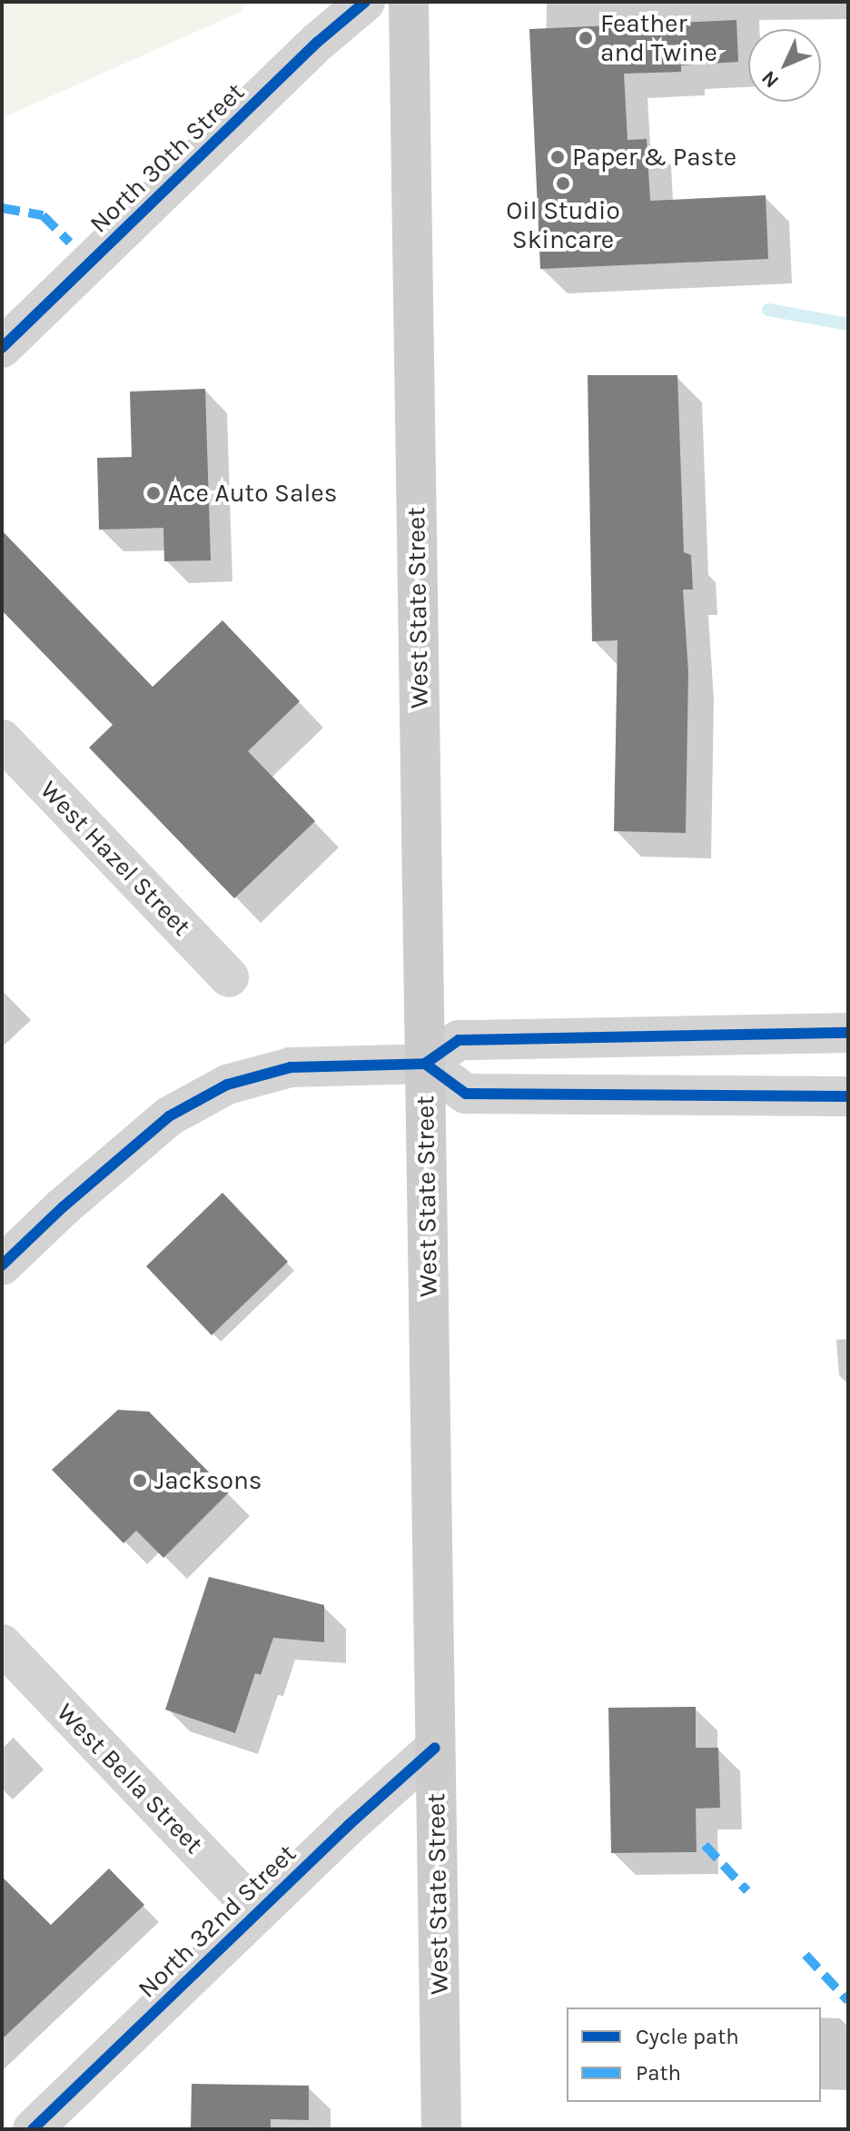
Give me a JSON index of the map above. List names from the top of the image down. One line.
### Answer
{"streets":{"main road":["West State Street"],"street":["North 30th Street","West Hazel Street","West Bella Street","North 32nd Street"]},"crossings":[["West State Street","North 32nd Street"],["West Bella Street","North 32nd Street"]],"places":["Feather and Twine","Paper & Paste","Oil Studio Skincare","Ace Auto Sales","Jacksons"],"legend":["Cycle path","Path"],"north":"bottom left"}
